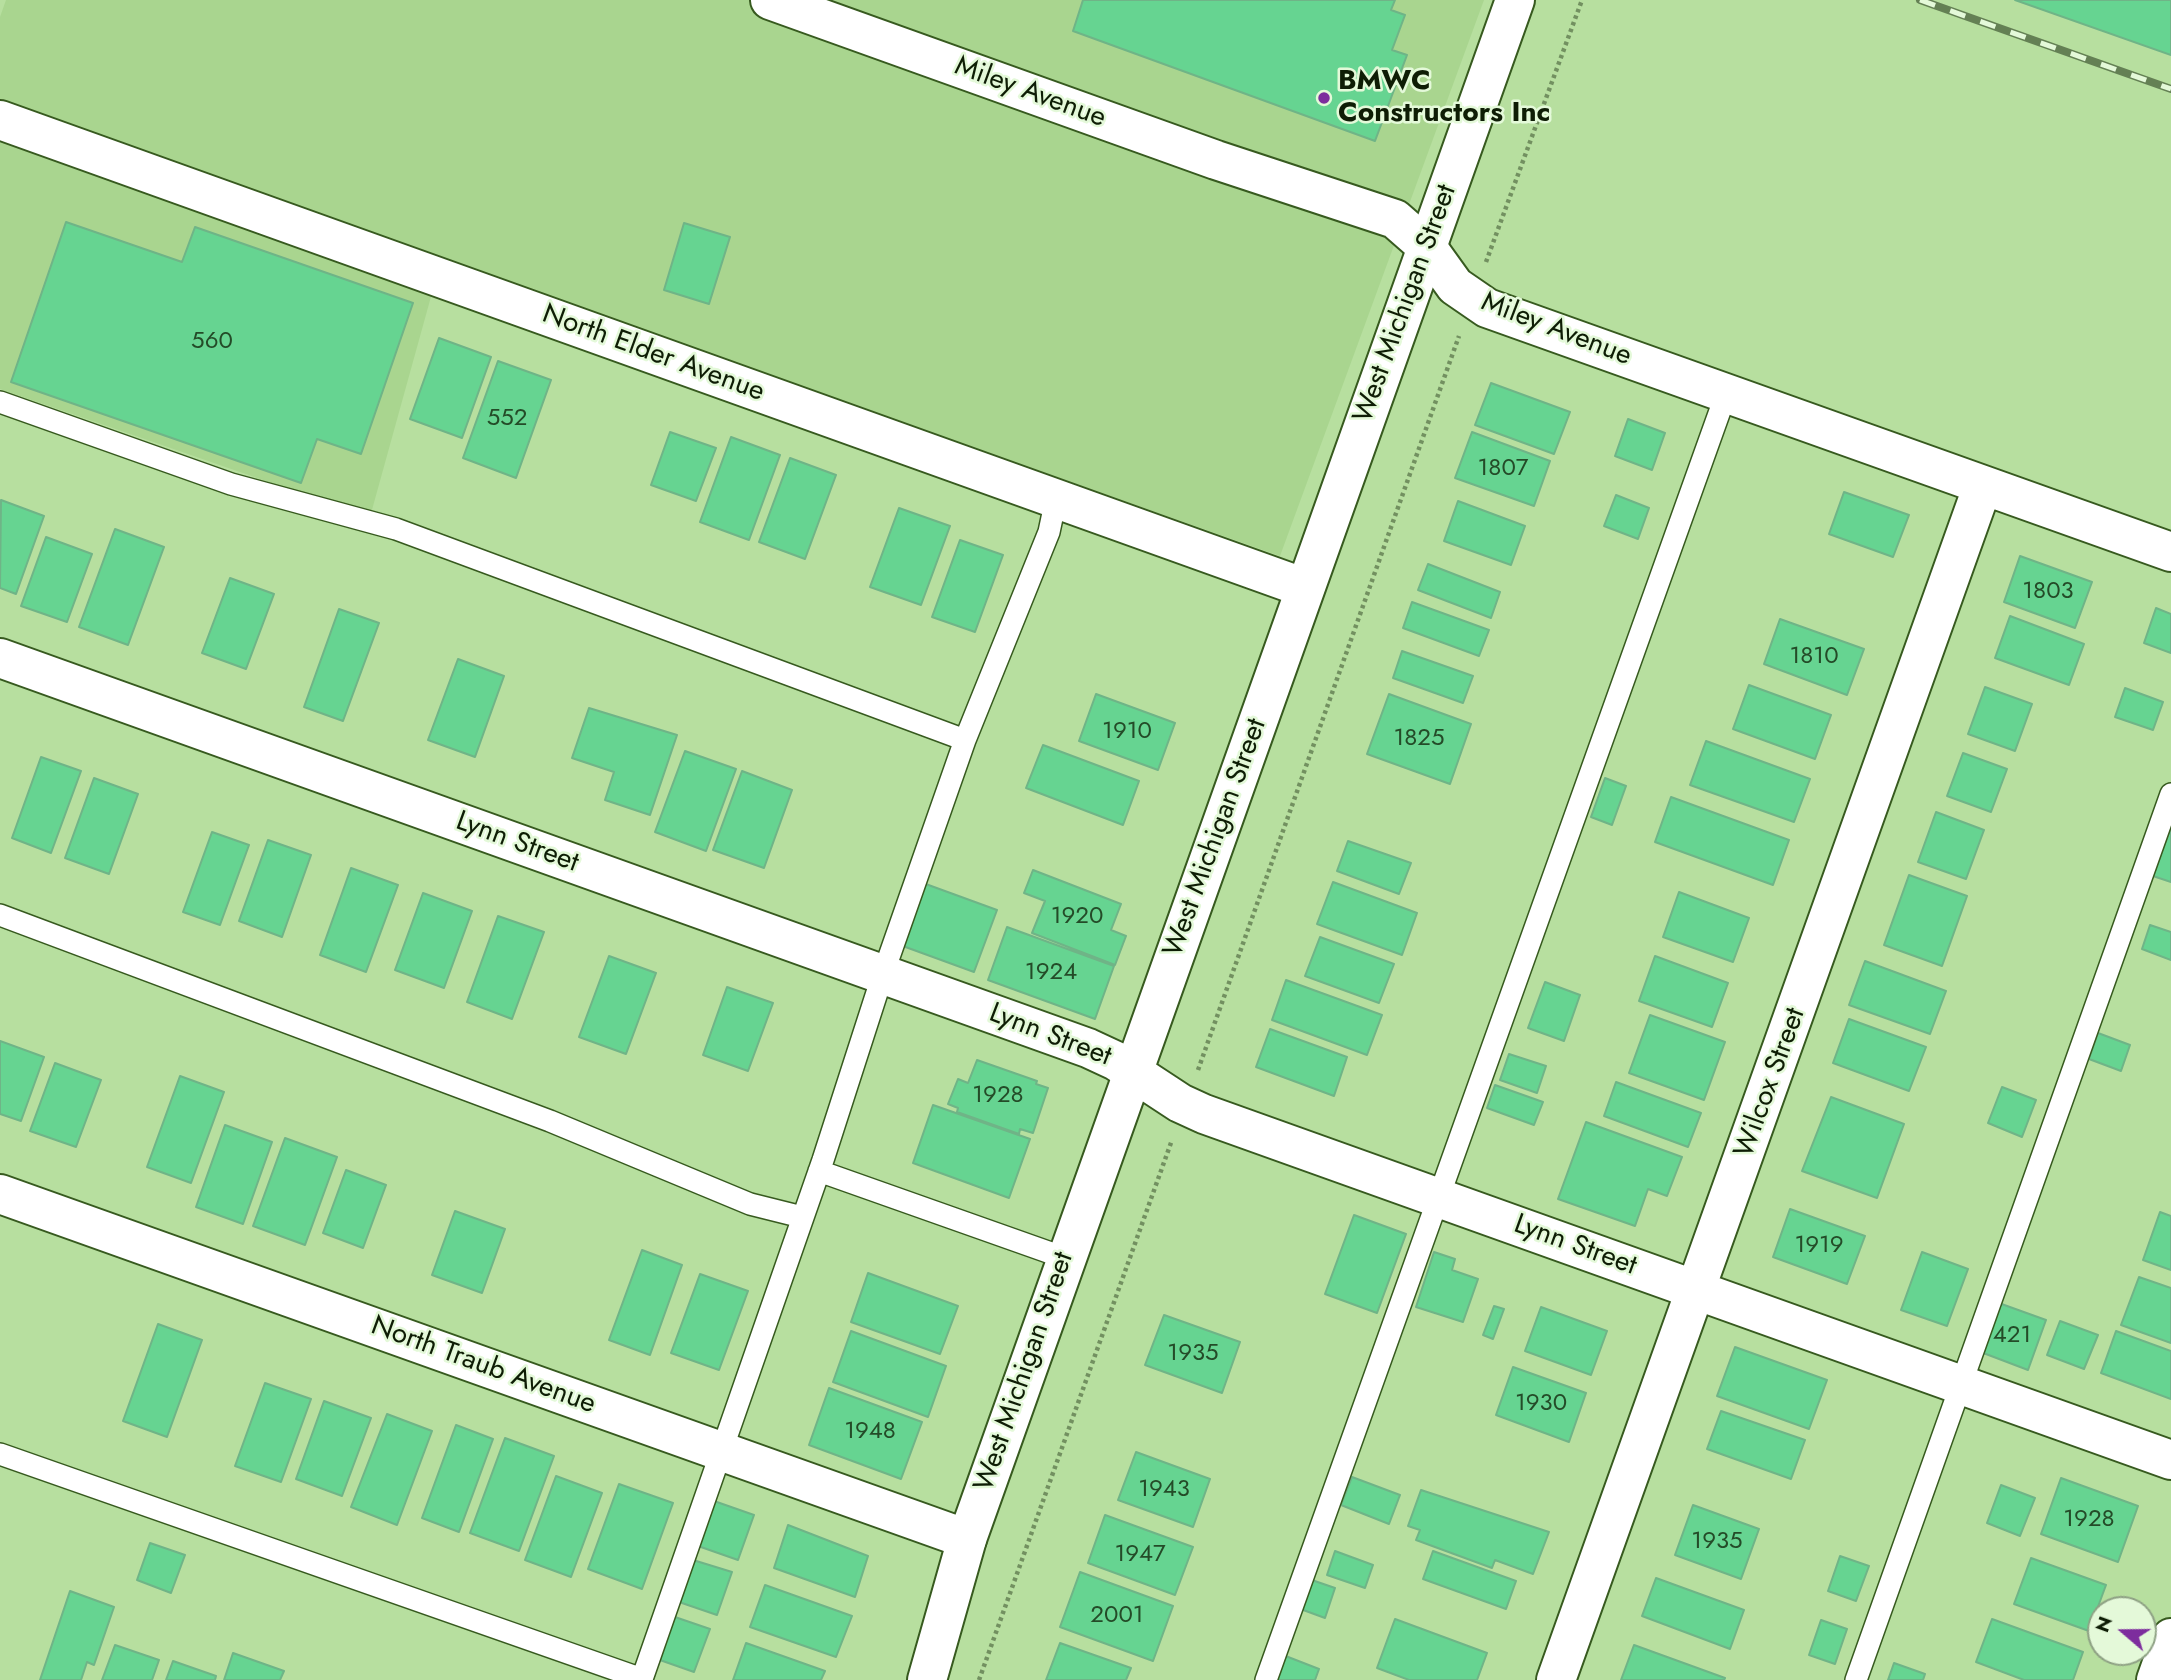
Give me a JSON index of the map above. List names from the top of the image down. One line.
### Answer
{"streets":{"street":["Miley Avenue","West Michigan Street","North Elder Avenue","Lynn Street","Wilcox Street","North Traub Avenue"]},"crossings":[["Miley Avenue","West Michigan Street"],["Miley Avenue","Wilcox Street"],["West Michigan Street","North Elder Avenue"],["West Michigan Street","Lynn Street"],["West Michigan Street","North Traub Avenue"],["Lynn Street","Wilcox Street"]],"places":["BMWC Constructors Inc"],"house_numbers":["560","552","1807","1803","1810","1910","1825","1920","1924","1928","1919","421","1935","1930","1948","1943","1928","1935","1947","2001"],"north":"left"}
